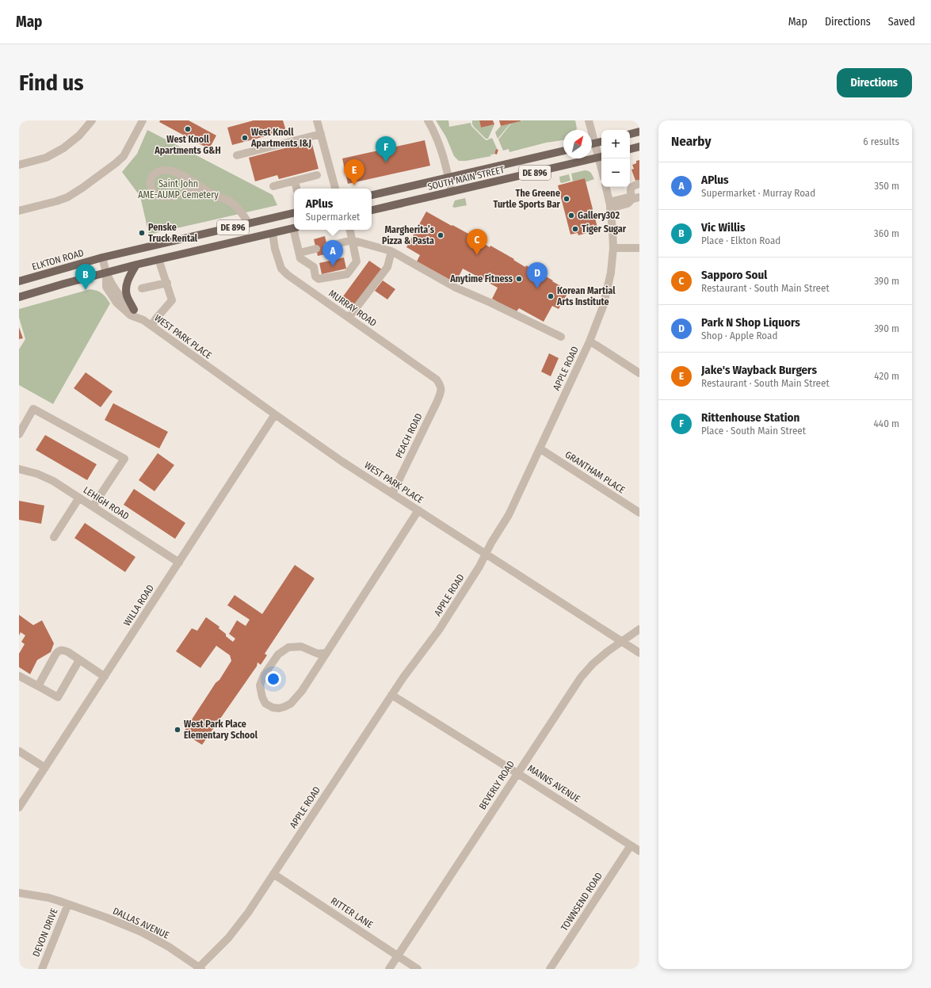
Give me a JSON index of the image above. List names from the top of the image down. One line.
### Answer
{"streets":{"main road":["DE 896","SOUTH MAIN STREET","ELKTON ROAD"],"street":["MURRAY ROAD","WEST PARK PLACE","APPLE ROAD","PEACH ROAD","GRANTHAM PLACE","LEHIGH ROAD","WILLA ROAD","MANNS AVENUE","BEVERLY ROAD","TOWNSEND ROAD","RITTER LANE","DALLAS AVENUE","DEVON DRIVE"]},"crossings":[["DE 896","ELKTON ROAD"],["DE 896","MURRAY ROAD"],["DE 896","WEST PARK PLACE"],["ELKTON ROAD","WEST PARK PLACE"],["MURRAY ROAD","PEACH ROAD"],["WEST PARK PLACE","APPLE ROAD"],["WEST PARK PLACE","PEACH ROAD"],["WEST PARK PLACE","WILLA ROAD"],["WEST PARK PLACE","BEVERLY ROAD"],["APPLE ROAD","GRANTHAM PLACE"],["APPLE ROAD","MANNS AVENUE"],["APPLE ROAD","RITTER LANE"],["APPLE ROAD","DALLAS AVENUE"],["LEHIGH ROAD","WILLA ROAD"],["MANNS AVENUE","BEVERLY ROAD"],["MANNS AVENUE","TOWNSEND ROAD"],["BEVERLY ROAD","RITTER LANE"],["DALLAS AVENUE","DEVON DRIVE"]],"parks":["Saint John AME-AUMP Cemetery"],"places":["West Knoll Apartments G&H","West Knoll Apartments I&J","The Greene Turtle Sports Bar","Gallery302","Tiger Sugar","Penske Truck Rental","Margherita’s Pizza & Pasta","Anytime Fitness","Korean Martial Arts Institute","West Park Place Elementary School"],"north":"top right","page":{"header":"Map","nav":["Map","Directions","Saved"],"buttons":"Directions","title":"Find us","heading":["Nearby","6 results"],"map_buttons":["+","−"],"pins":["F","E","C","A","D","B"],"list":[{"mark":"A","name":"APlus","note":"Supermarket · Murray Road","value":"350 m"},{"mark":"B","name":"Vic Willis","note":"Place · Elkton Road","value":"360 m"},{"mark":"C","name":"Sapporo Soul","note":"Restaurant · South Main Street","value":"390 m"},{"mark":"D","name":"Park N Shop Liquors","note":"Shop · Apple Road","value":"390 m"},{"mark":"E","name":"Jake's Wayback Burgers","note":"Restaurant · South Main Street","value":"420 m"},{"mark":"F","name":"Rittenhouse Station","note":"Place · South Main Street","value":"440 m"}],"popup":["APlus","Supermarket"]}}
